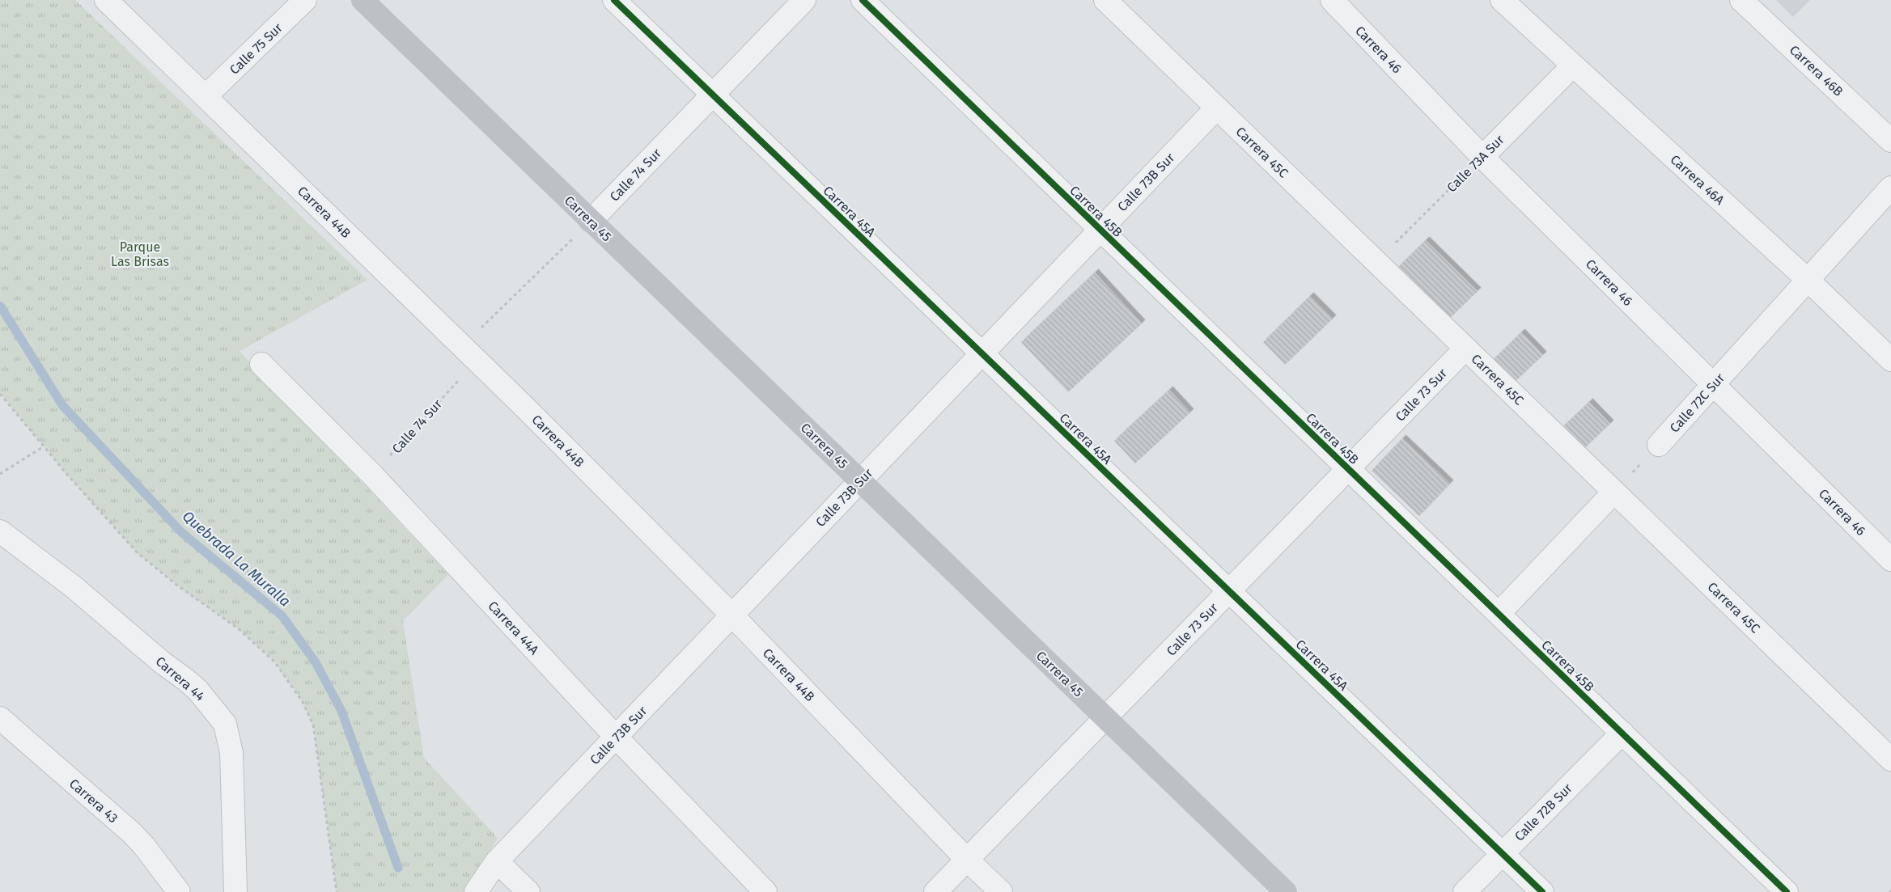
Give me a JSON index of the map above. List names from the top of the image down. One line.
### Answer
{"streets":{"street":["Calle 75 Sur","Carrera 46","Carrera 46B","Carrera 45C","Calle 73A Sur","Calle 74 Sur","Carrera 46A","Calle 73B Sur","Carrera 45A","Carrera 45B","Carrera 44B","Carrera 45","Calle 73 Sur","Calle 72C Sur","Carrera 44A","Carrera 44","Carrera 43","Calle 72B Sur"]},"crossings":[["Calle 75 Sur","Carrera 44B"],["Carrera 46","Calle 73A Sur"],["Carrera 46","Calle 72C Sur"],["Carrera 45C","Calle 73A Sur"],["Carrera 45C","Calle 73B Sur"],["Carrera 45C","Calle 73 Sur"],["Calle 73A Sur","Carrera 46A"],["Calle 74 Sur","Carrera 45A"],["Calle 74 Sur","Carrera 44B"],["Calle 74 Sur","Carrera 45"],["Calle 74 Sur","Carrera 44A"],["Carrera 46A","Calle 72C Sur"],["Calle 73B Sur","Carrera 45A"],["Calle 73B Sur","Carrera 45B"],["Calle 73B Sur","Carrera 44B"],["Calle 73B Sur","Carrera 45"],["Calle 73B Sur","Carrera 44A"],["Carrera 45A","Calle 73 Sur"],["Carrera 45A","Calle 72B Sur"],["Carrera 45B","Calle 73 Sur"],["Carrera 45B","Calle 72B Sur"],["Carrera 44B","Calle 73 Sur"],["Carrera 45","Calle 73 Sur"]],"water":["Quebrada La Muralla"],"parks":["Parque Las Brisas"]}
